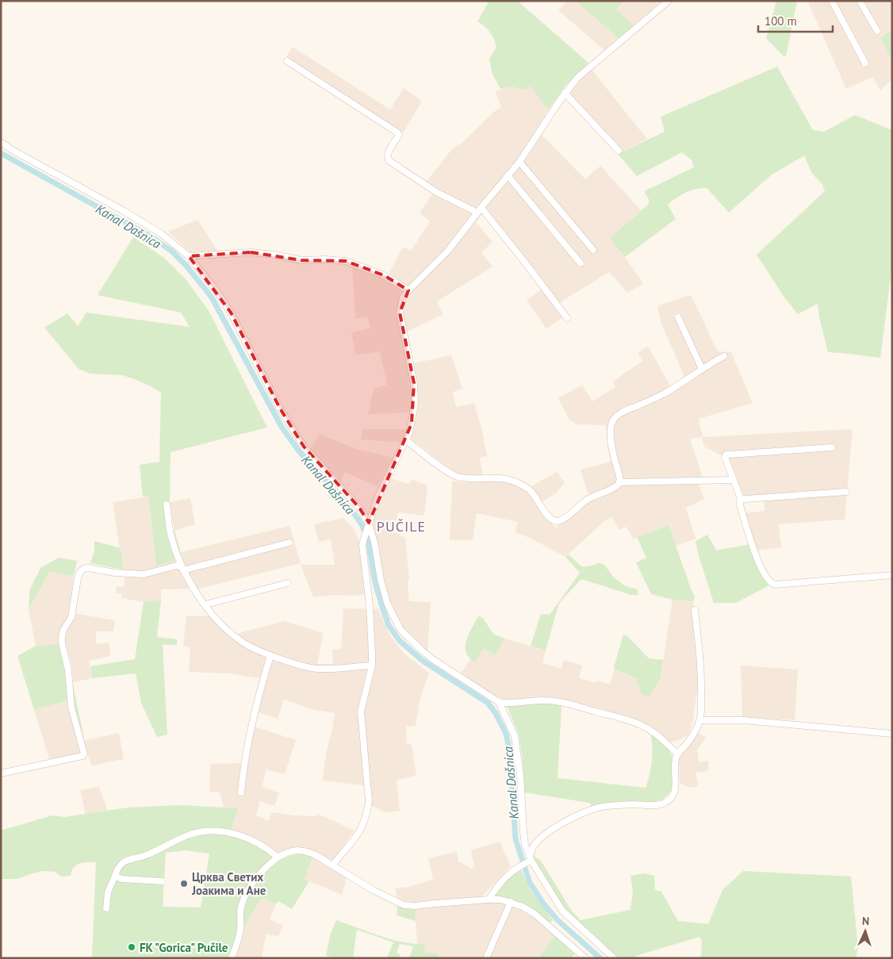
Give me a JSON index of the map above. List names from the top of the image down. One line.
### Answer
{"districts":["PUČILE"],"water":["Kanal Dašnica"],"places":["Црква Светих Јоакима и Ане","FK \"Gorica\" Pučile"],"scale_bar":"100 m","north":"top"}
